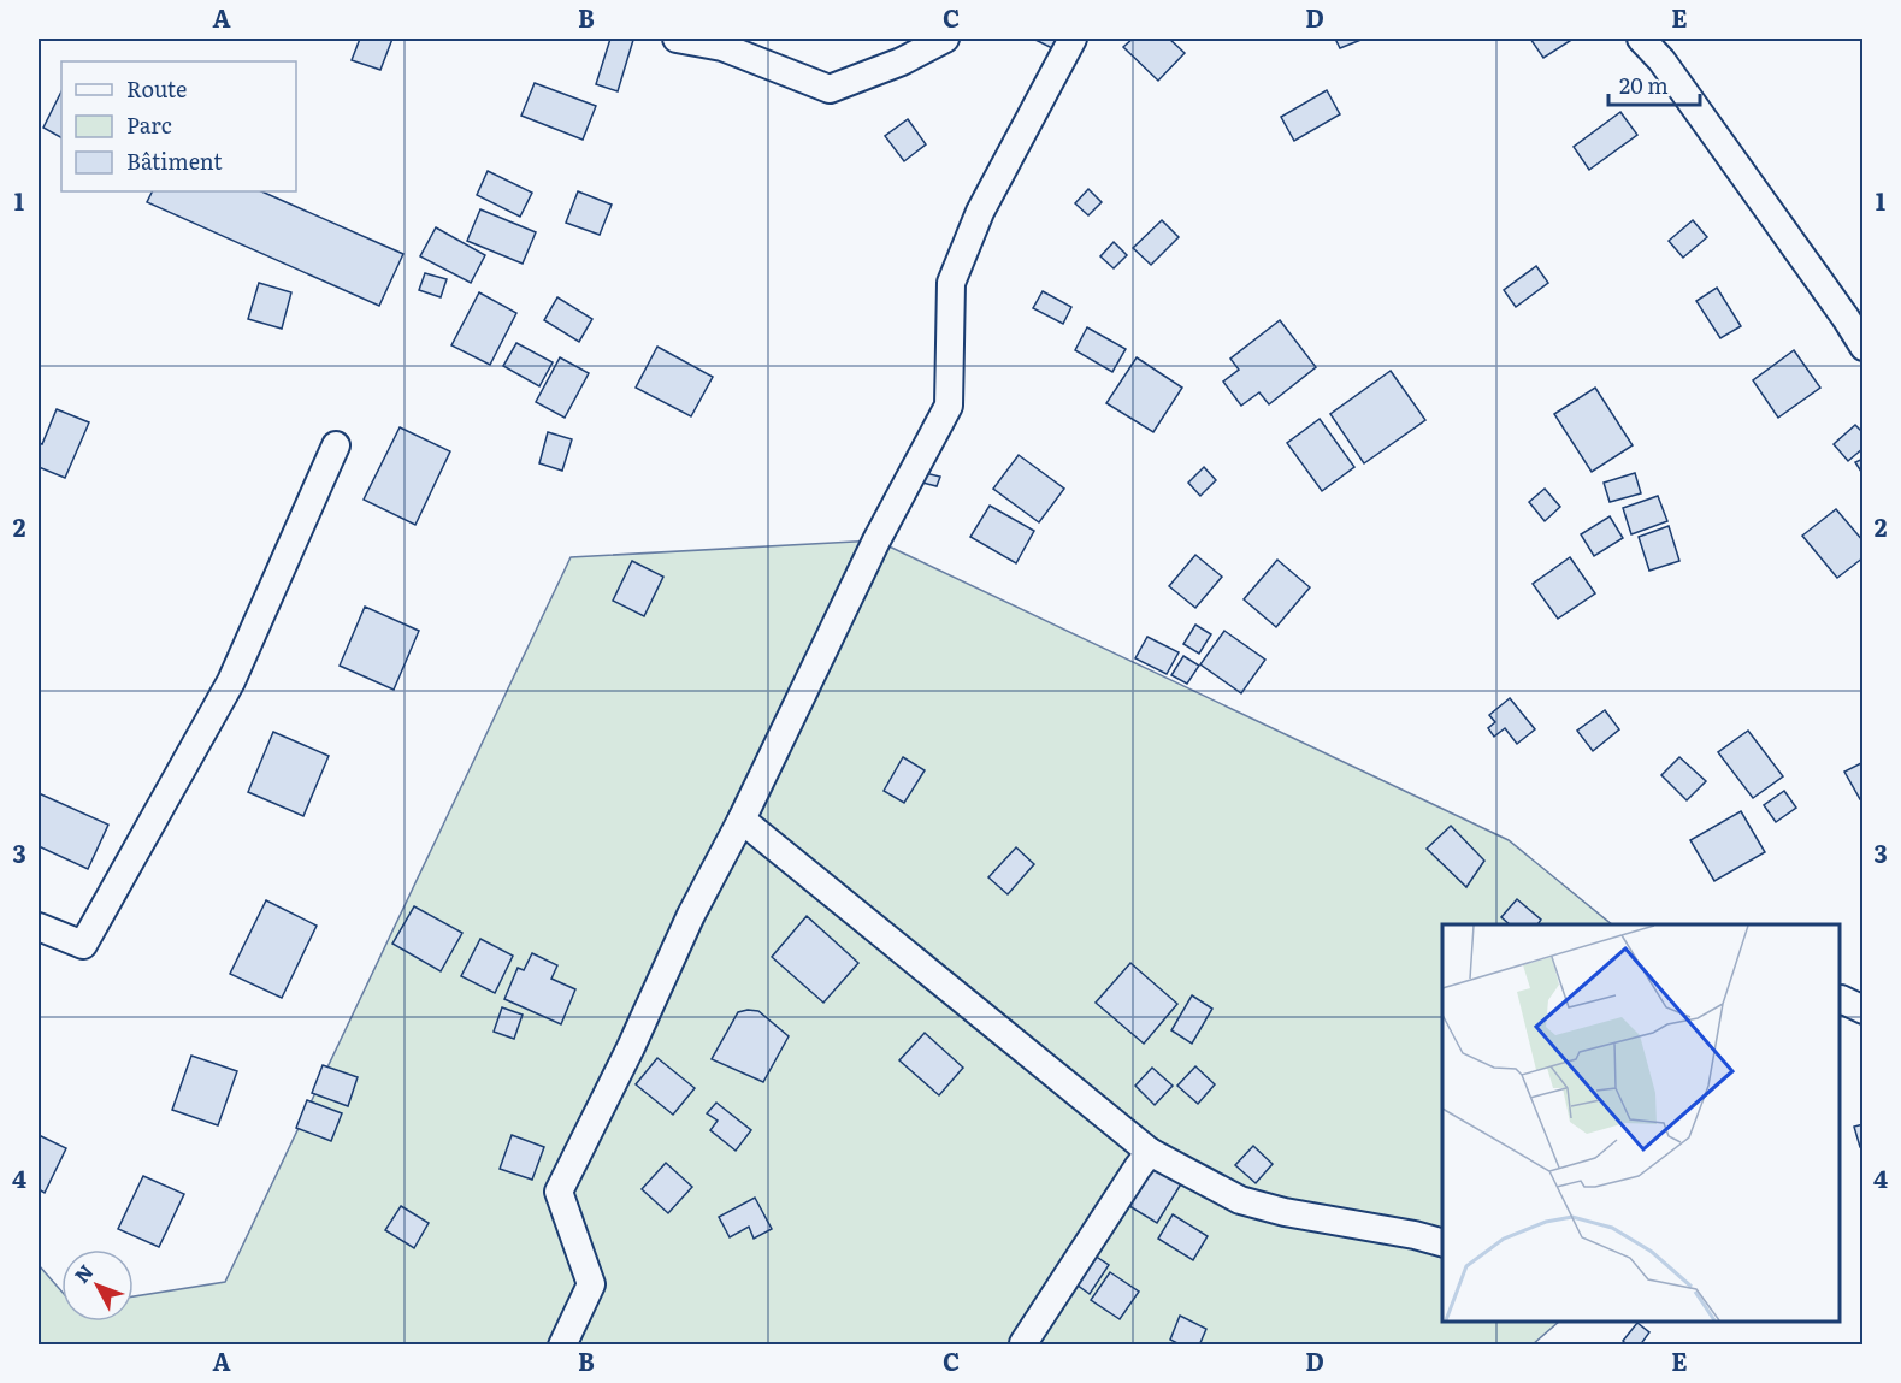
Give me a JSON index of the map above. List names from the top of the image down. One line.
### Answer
{"legend":["Route","Parc","Bâtiment"],"scale_bar":"20 m","north":"top left","grid":{"columns":["A","B","C","D","E"],"rows":["1","2","3","4"]}}
